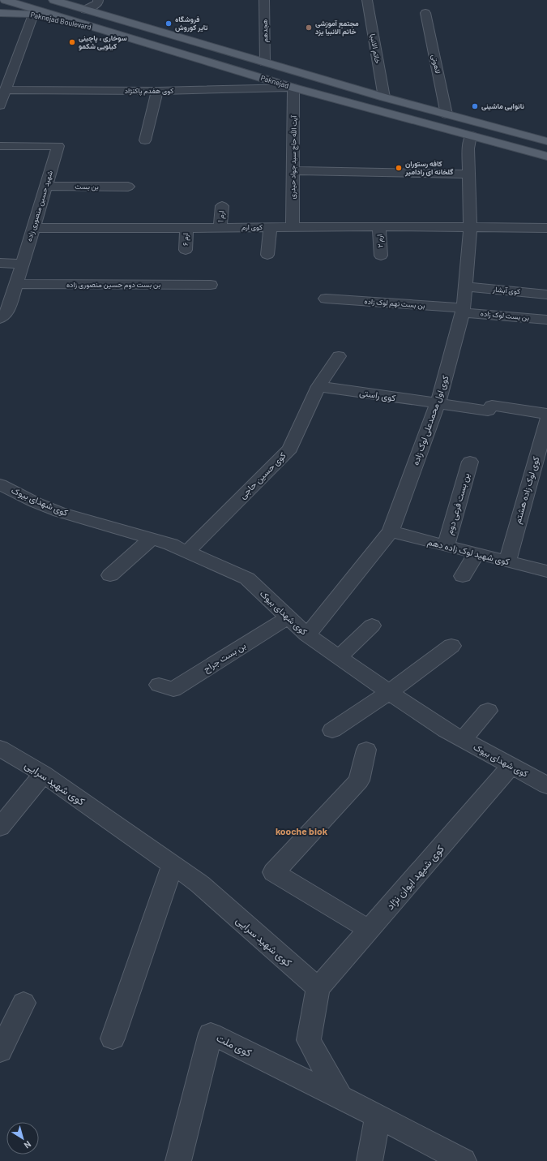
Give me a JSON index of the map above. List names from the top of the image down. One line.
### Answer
{"streets":{"main road":["Paknejad Boulevard","Paknejad"],"street":["هجدهم","خاتم الانبیا","لاهوتی","کوی هفدم پاکنژاد","آیت الله حاج سید جواد حیدری","بن بست","شهید حسین منصوری زاده","ارم 1","کوی ارم","ارم ۶","ارم ۲","بن بست دوم حسین منصوری زاده","کوی آبشار","بن بست نهم لوک زاده","بن بست لوک زاده","کوی راستی","کوی اول محمدعلی لوک زاده","کوی حسین حاجی","کوی لوک زاده هشتم","کوی شهدای بیوک","بن بست فرعی دوم","کوی شهید لوک زاده دهم","بن بست جراح","کوی شهید سرایی","کوی شیهد ایوان نژاد","کوی ملت"]},"crossings":[["Paknejad Boulevard","Paknejad"],["هجدهم","Paknejad"],["خاتم الانبیا","Paknejad"],["لاهوتی","Paknejad"],["Paknejad","کوی هفدم پاکنژاد"],["Paknejad","آیت الله حاج سید جواد حیدری"],["Paknejad","کوی اول محمدعلی لوک زاده"],["کوی هفدم پاکنژاد","آیت الله حاج سید جواد حیدری"],["آیت الله حاج سید جواد حیدری","کوی ارم"],["بن بست","شهید حسین منصوری زاده"],["شهید حسین منصوری زاده","کوی ارم"],["شهید حسین منصوری زاده","بن بست دوم حسین منصوری زاده"],["ارم 1","کوی ارم"],["کوی ارم","ارم ۶"],["کوی ارم","ارم ۲"],["کوی ارم","کوی اول محمدعلی لوک زاده"],["کوی آبشار","کوی اول محمدعلی لوک زاده"],["بن بست نهم لوک زاده","بن بست لوک زاده"],["بن بست نهم لوک زاده","کوی اول محمدعلی لوک زاده"],["بن بست لوک زاده","کوی اول محمدعلی لوک زاده"],["کوی راستی","کوی اول محمدعلی لوک زاده"],["کوی راستی","کوی حسین حاجی"],["کوی اول محمدعلی لوک زاده","کوی شهدای بیوک"],["کوی اول محمدعلی لوک زاده","کوی شهید لوک زاده دهم"],["کوی حسین حاجی","کوی شهدای بیوک"],["کوی لوک زاده هشتم","کوی شهید لوک زاده دهم"],["کوی شهدای بیوک","بن بست جراح"],["کوی شهدای بیوک","کوی شیهد ایوان نژاد"],["بن بست فرعی دوم","کوی شهید لوک زاده دهم"],["کوی شهید سرایی","کوی شیهد ایوان نژاد"]],"districts":["kooche biok"],"places":["فروشگاه تایر کوروش","مجتمع آموزشی خاتم الانبیا یزد","سوخاری ، پاچینی کیلویی شکمو","نانوایی ماشینی","کافه رستوران گلخانه ای رادامیر"],"north":"bottom right"}
